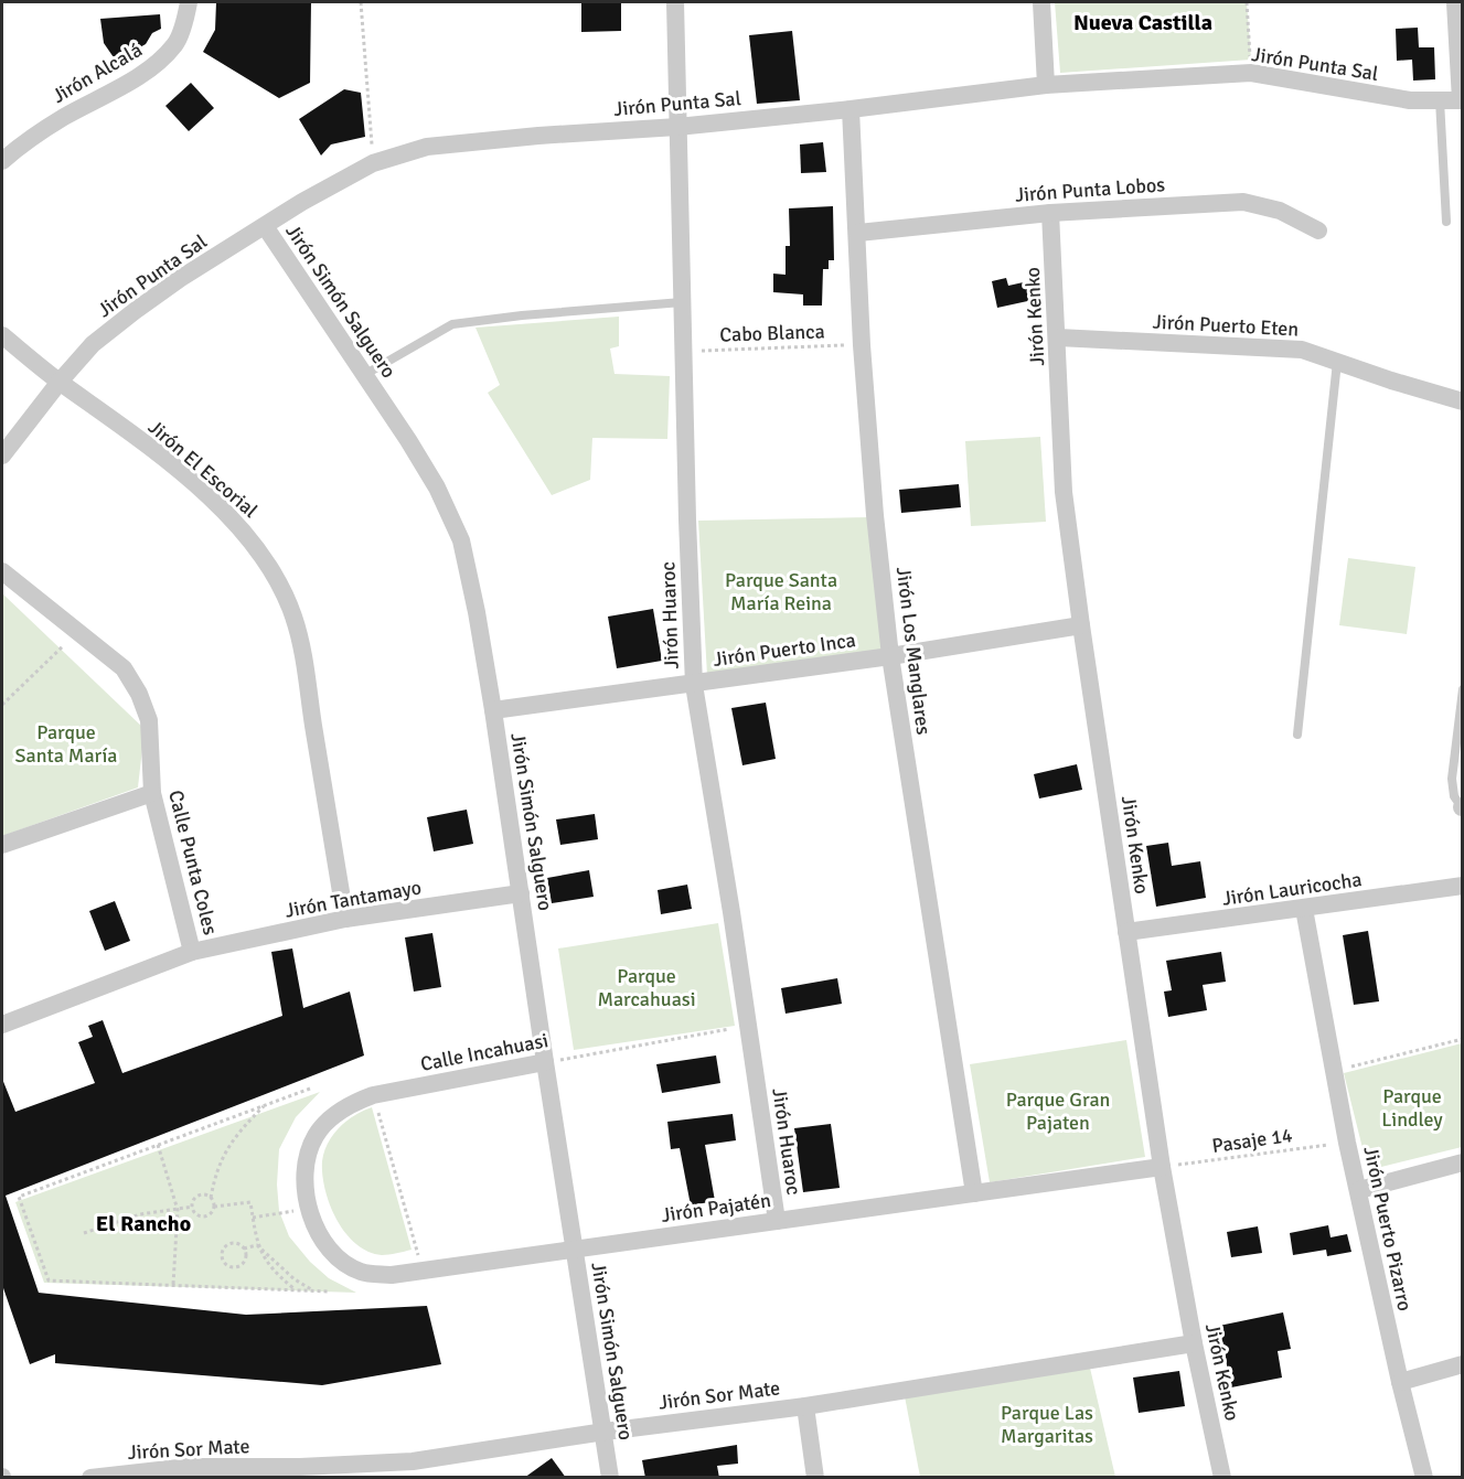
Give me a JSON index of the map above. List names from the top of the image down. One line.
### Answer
{"streets":{"street":["Jirón Punta Sal","Jirón Alcalá","Jirón Punta Lobos","Jirón Simón Salguero","Jirón Kenko","Jirón Puerto Eten","Jirón El Escorial","Jirón Huaroc","Jirón Puerto Inca","Jirón Los Manglares","Calle Punta Coles","Jirón Lauricocha","Jirón Tantamayo","Calle Incahuasi","Jirón Pajatén","Jirón Puerto Pizarro","Jirón Sor Mate"],"path":["Cabo Blanca","Pasaje 14"]},"crossings":[["Jirón Punta Sal","Jirón Simón Salguero"],["Jirón Punta Sal","Jirón El Escorial"],["Jirón Punta Sal","Jirón Huaroc"],["Jirón Punta Sal","Jirón Los Manglares"],["Jirón Punta Lobos","Jirón Kenko"],["Jirón Punta Lobos","Jirón Los Manglares"],["Jirón Simón Salguero","Jirón Puerto Inca"],["Jirón Simón Salguero","Jirón Tantamayo"],["Jirón Simón Salguero","Calle Incahuasi"],["Jirón Simón Salguero","Jirón Pajatén"],["Jirón Simón Salguero","Jirón Sor Mate"],["Jirón Kenko","Jirón Puerto Eten"],["Jirón Kenko","Jirón Puerto Inca"],["Jirón Kenko","Jirón Lauricocha"],["Jirón Kenko","Pasaje 14"],["Jirón Kenko","Jirón Pajatén"],["Jirón Kenko","Jirón Sor Mate"],["Cabo Blanca","Jirón Huaroc"],["Cabo Blanca","Jirón Los Manglares"],["Jirón El Escorial","Jirón Tantamayo"],["Jirón Huaroc","Jirón Puerto Inca"],["Jirón Huaroc","Calle Incahuasi"],["Jirón Huaroc","Jirón Pajatén"],["Jirón Puerto Inca","Jirón Los Manglares"],["Jirón Los Manglares","Jirón Pajatén"],["Calle Punta Coles","Jirón Tantamayo"],["Jirón Lauricocha","Jirón Puerto Pizarro"],["Calle Incahuasi","Jirón Pajatén"],["Pasaje 14","Jirón Pajatén"],["Pasaje 14","Jirón Puerto Pizarro"]],"districts":["Nueva Castilla","El Rancho"],"parks":["Parque Santa María Reina","Parque Santa María","Parque Marcahuasi","Parque Lindley","Parque Gran Pajaten","Parque Las Margaritas"]}
